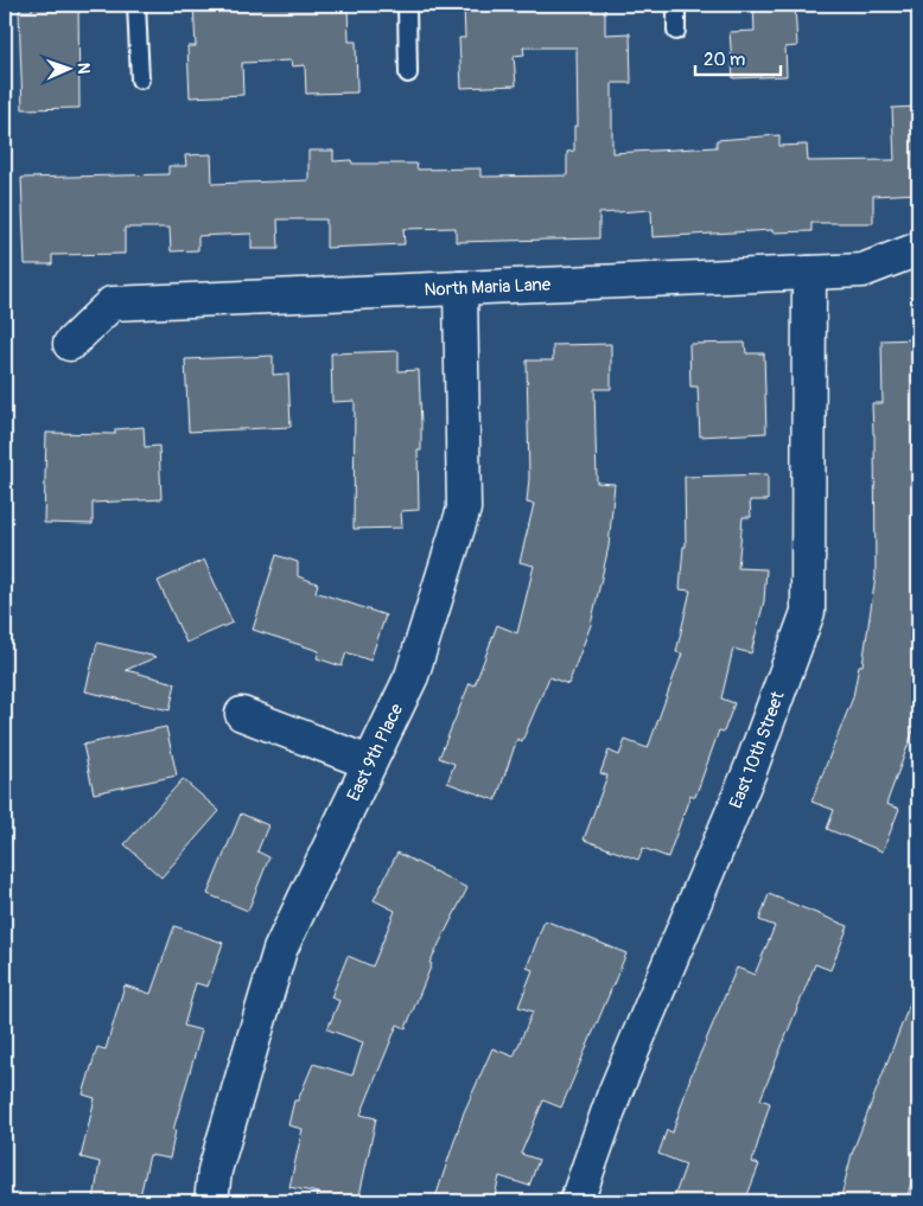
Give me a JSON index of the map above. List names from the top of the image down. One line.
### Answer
{"streets":{"street":["North Maria Lane","East 10th Street","East 9th Place"]},"crossings":[["North Maria Lane","East 10th Street"],["North Maria Lane","East 9th Place"]],"scale_bar":"20 m","north":"right"}
